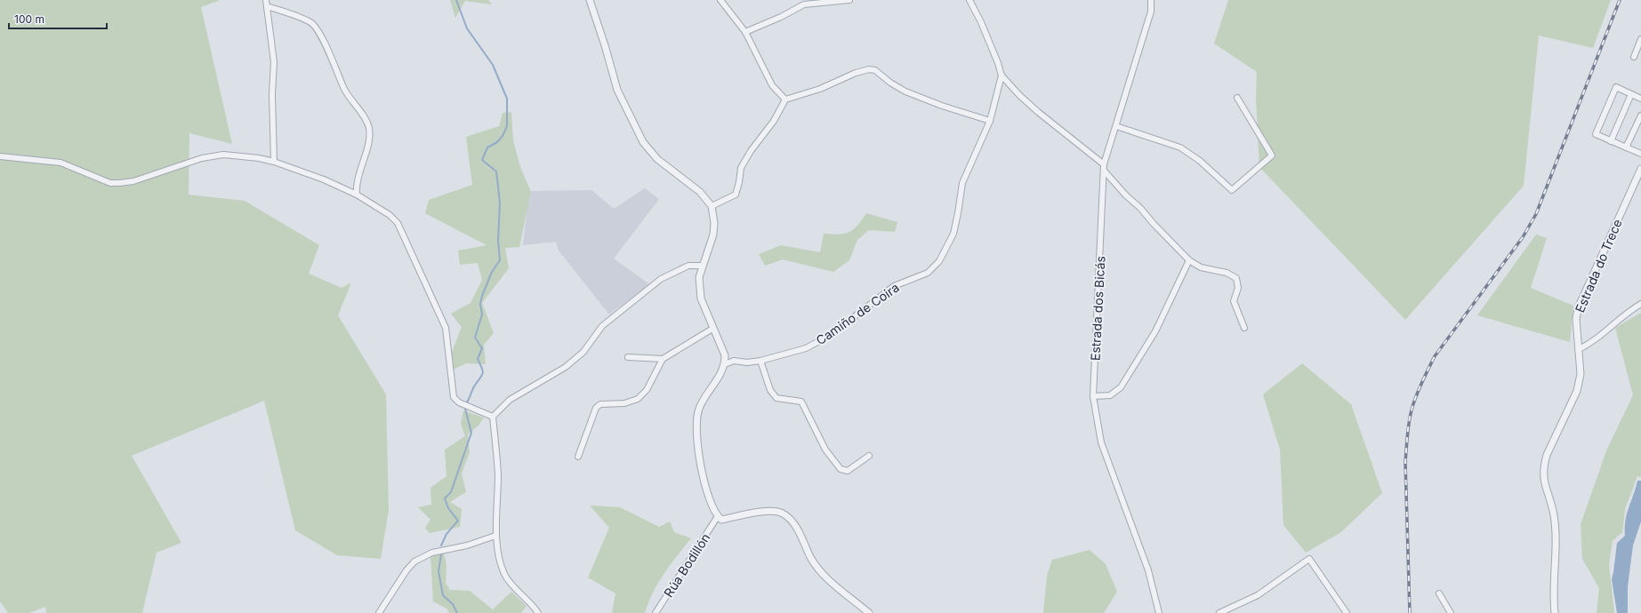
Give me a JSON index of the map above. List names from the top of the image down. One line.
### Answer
{"streets":{"street":["Estrada do Trece","Estrada dos Bicás","Camiño de Coira","Rúa Bodillón"]},"scale_bar":"100 m"}
